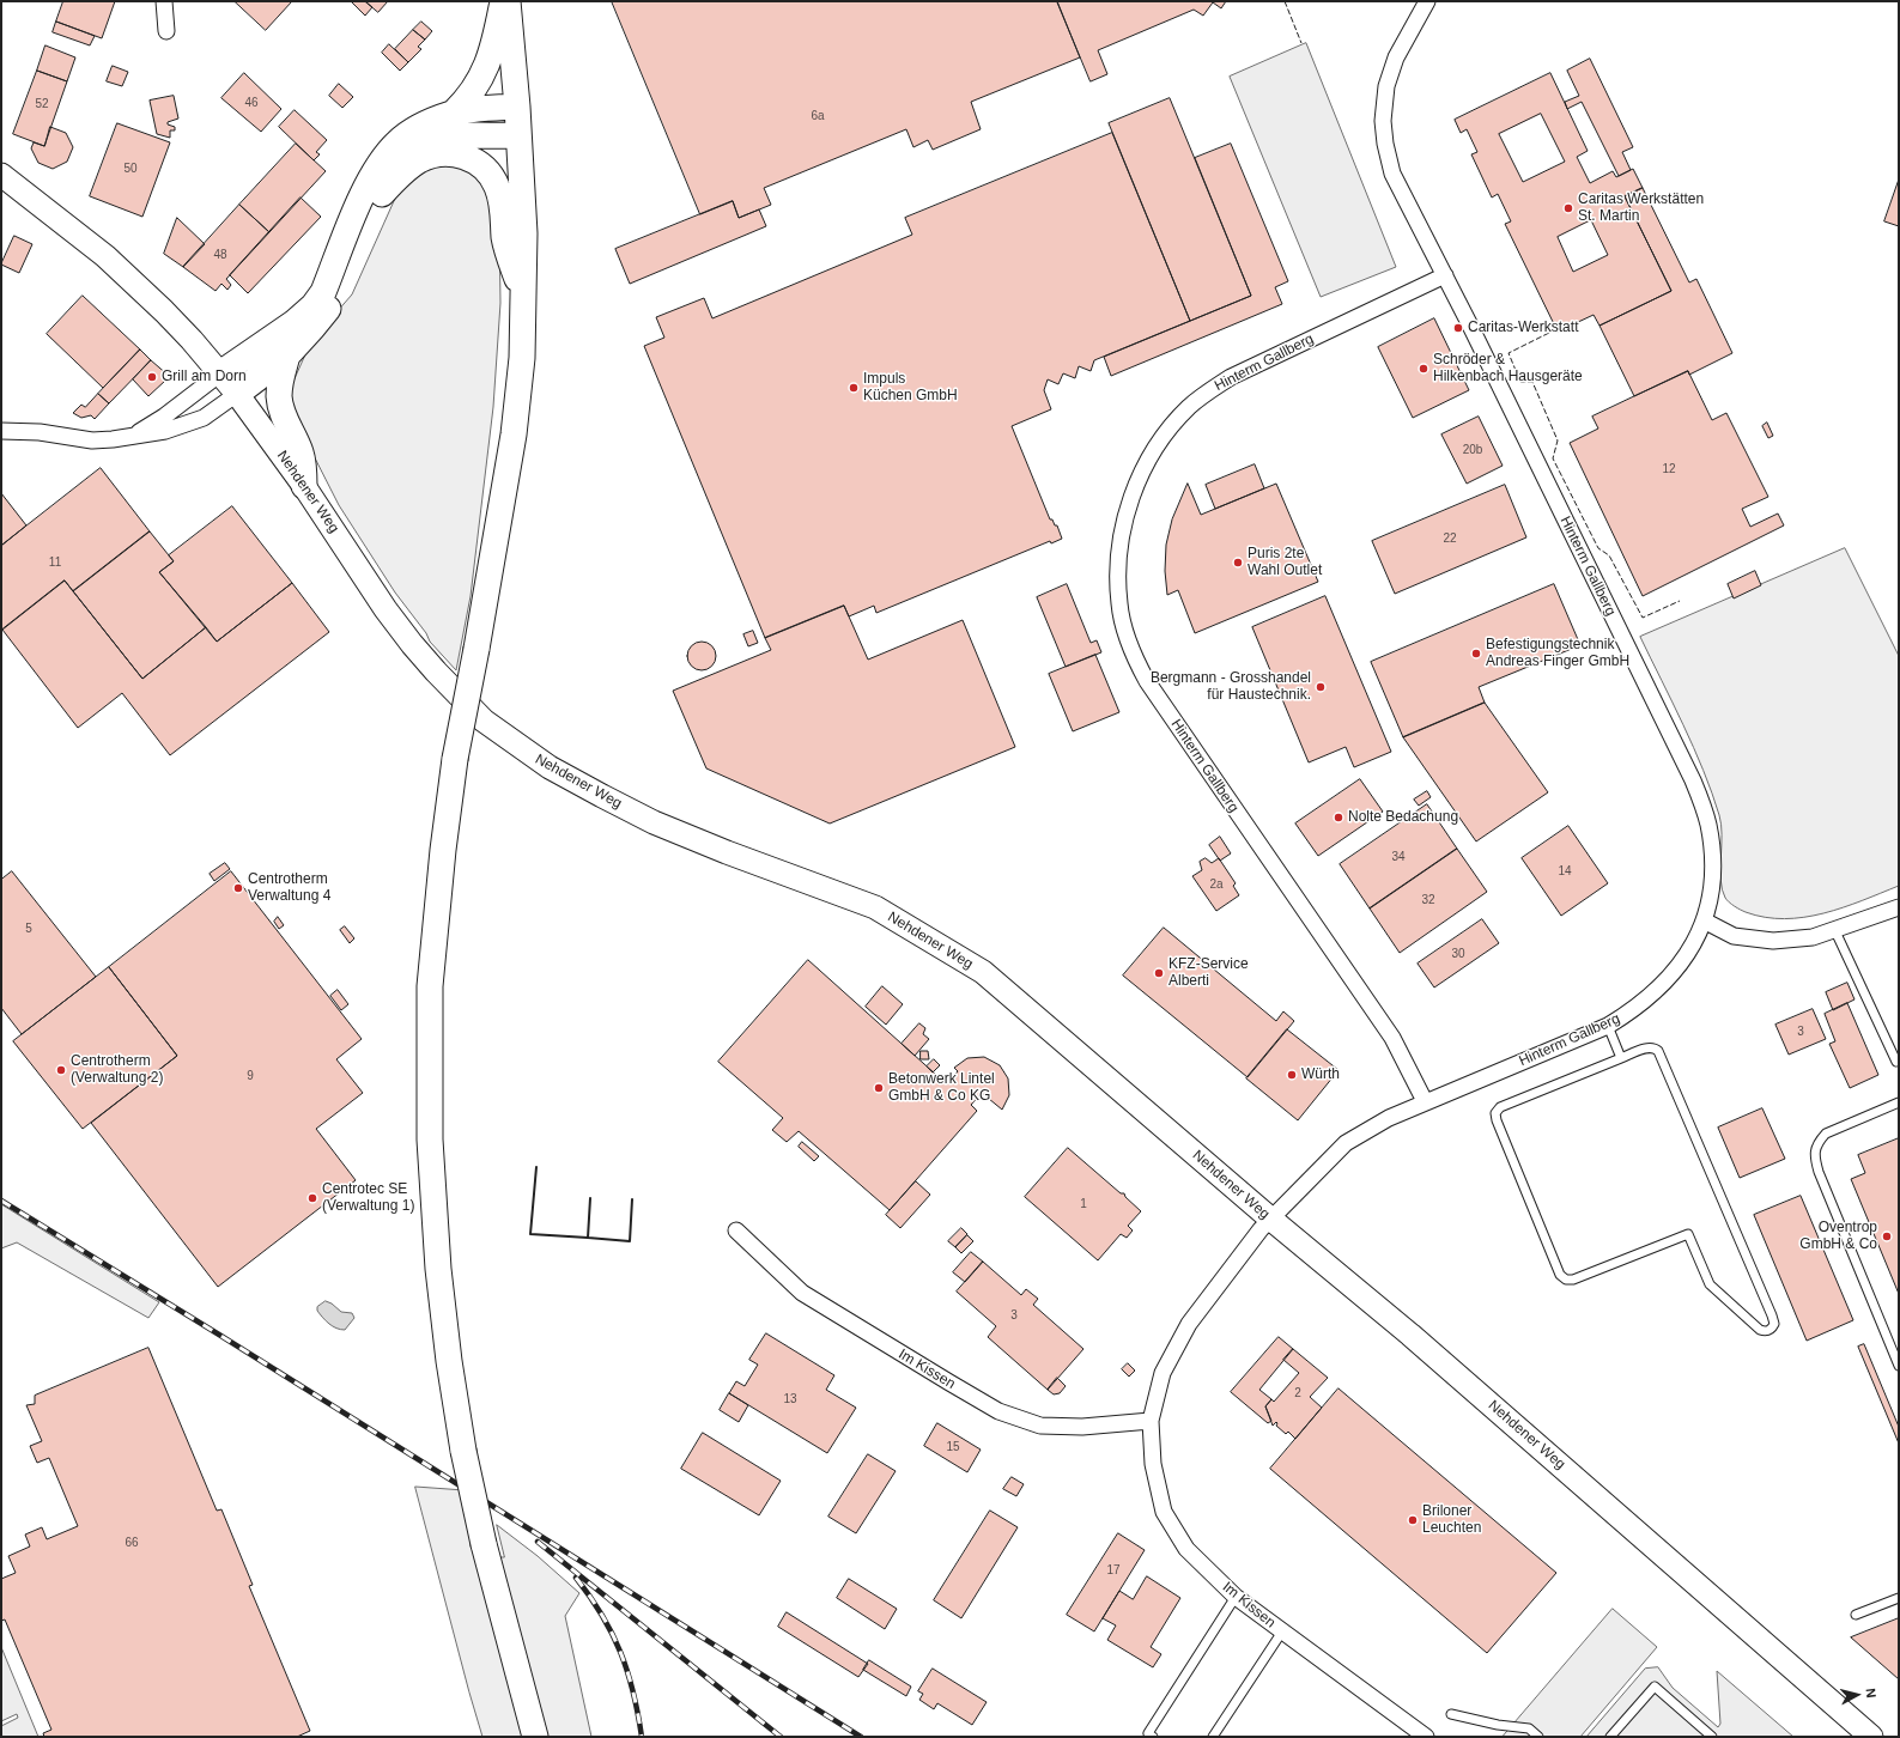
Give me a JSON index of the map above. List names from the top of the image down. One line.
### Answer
{"streets":{"street":["Hinterm Gallberg","Nehdener Weg","Im Kissen"]},"crossings":[["Hinterm Gallberg","Nehdener Weg"],["Hinterm Gallberg","Im Kissen"],["Nehdener Weg","Im Kissen"]],"places":["Caritas Werkstätten St. Martin","Caritas-Werkstatt","Schröder & Hilkenbach Hausgeräte","Grill am Dorn","Impuls Küchen GmbH","Puris 2te Wahl Outlet","Befestigungstechnik Andreas Finger GmbH","Bergmann - Grosshandel für Haustechnik.","Nolte Bedachung","Centrotherm Verwaltung 4","KFZ-Service Alberti","Centrotherm (Verwaltung 2)","Würth","Betonwerk Lintel GmbH & Co KG","Centrotec SE (Verwaltung 1)","Oventrop GmbH & Co","Briloner Leuchten"],"house_numbers":["46","52","6a","50","48","20b","12","22","11","34","14","2a","32","5","30","3","9","1","3","2","13","15","66","17"],"north":"right"}
